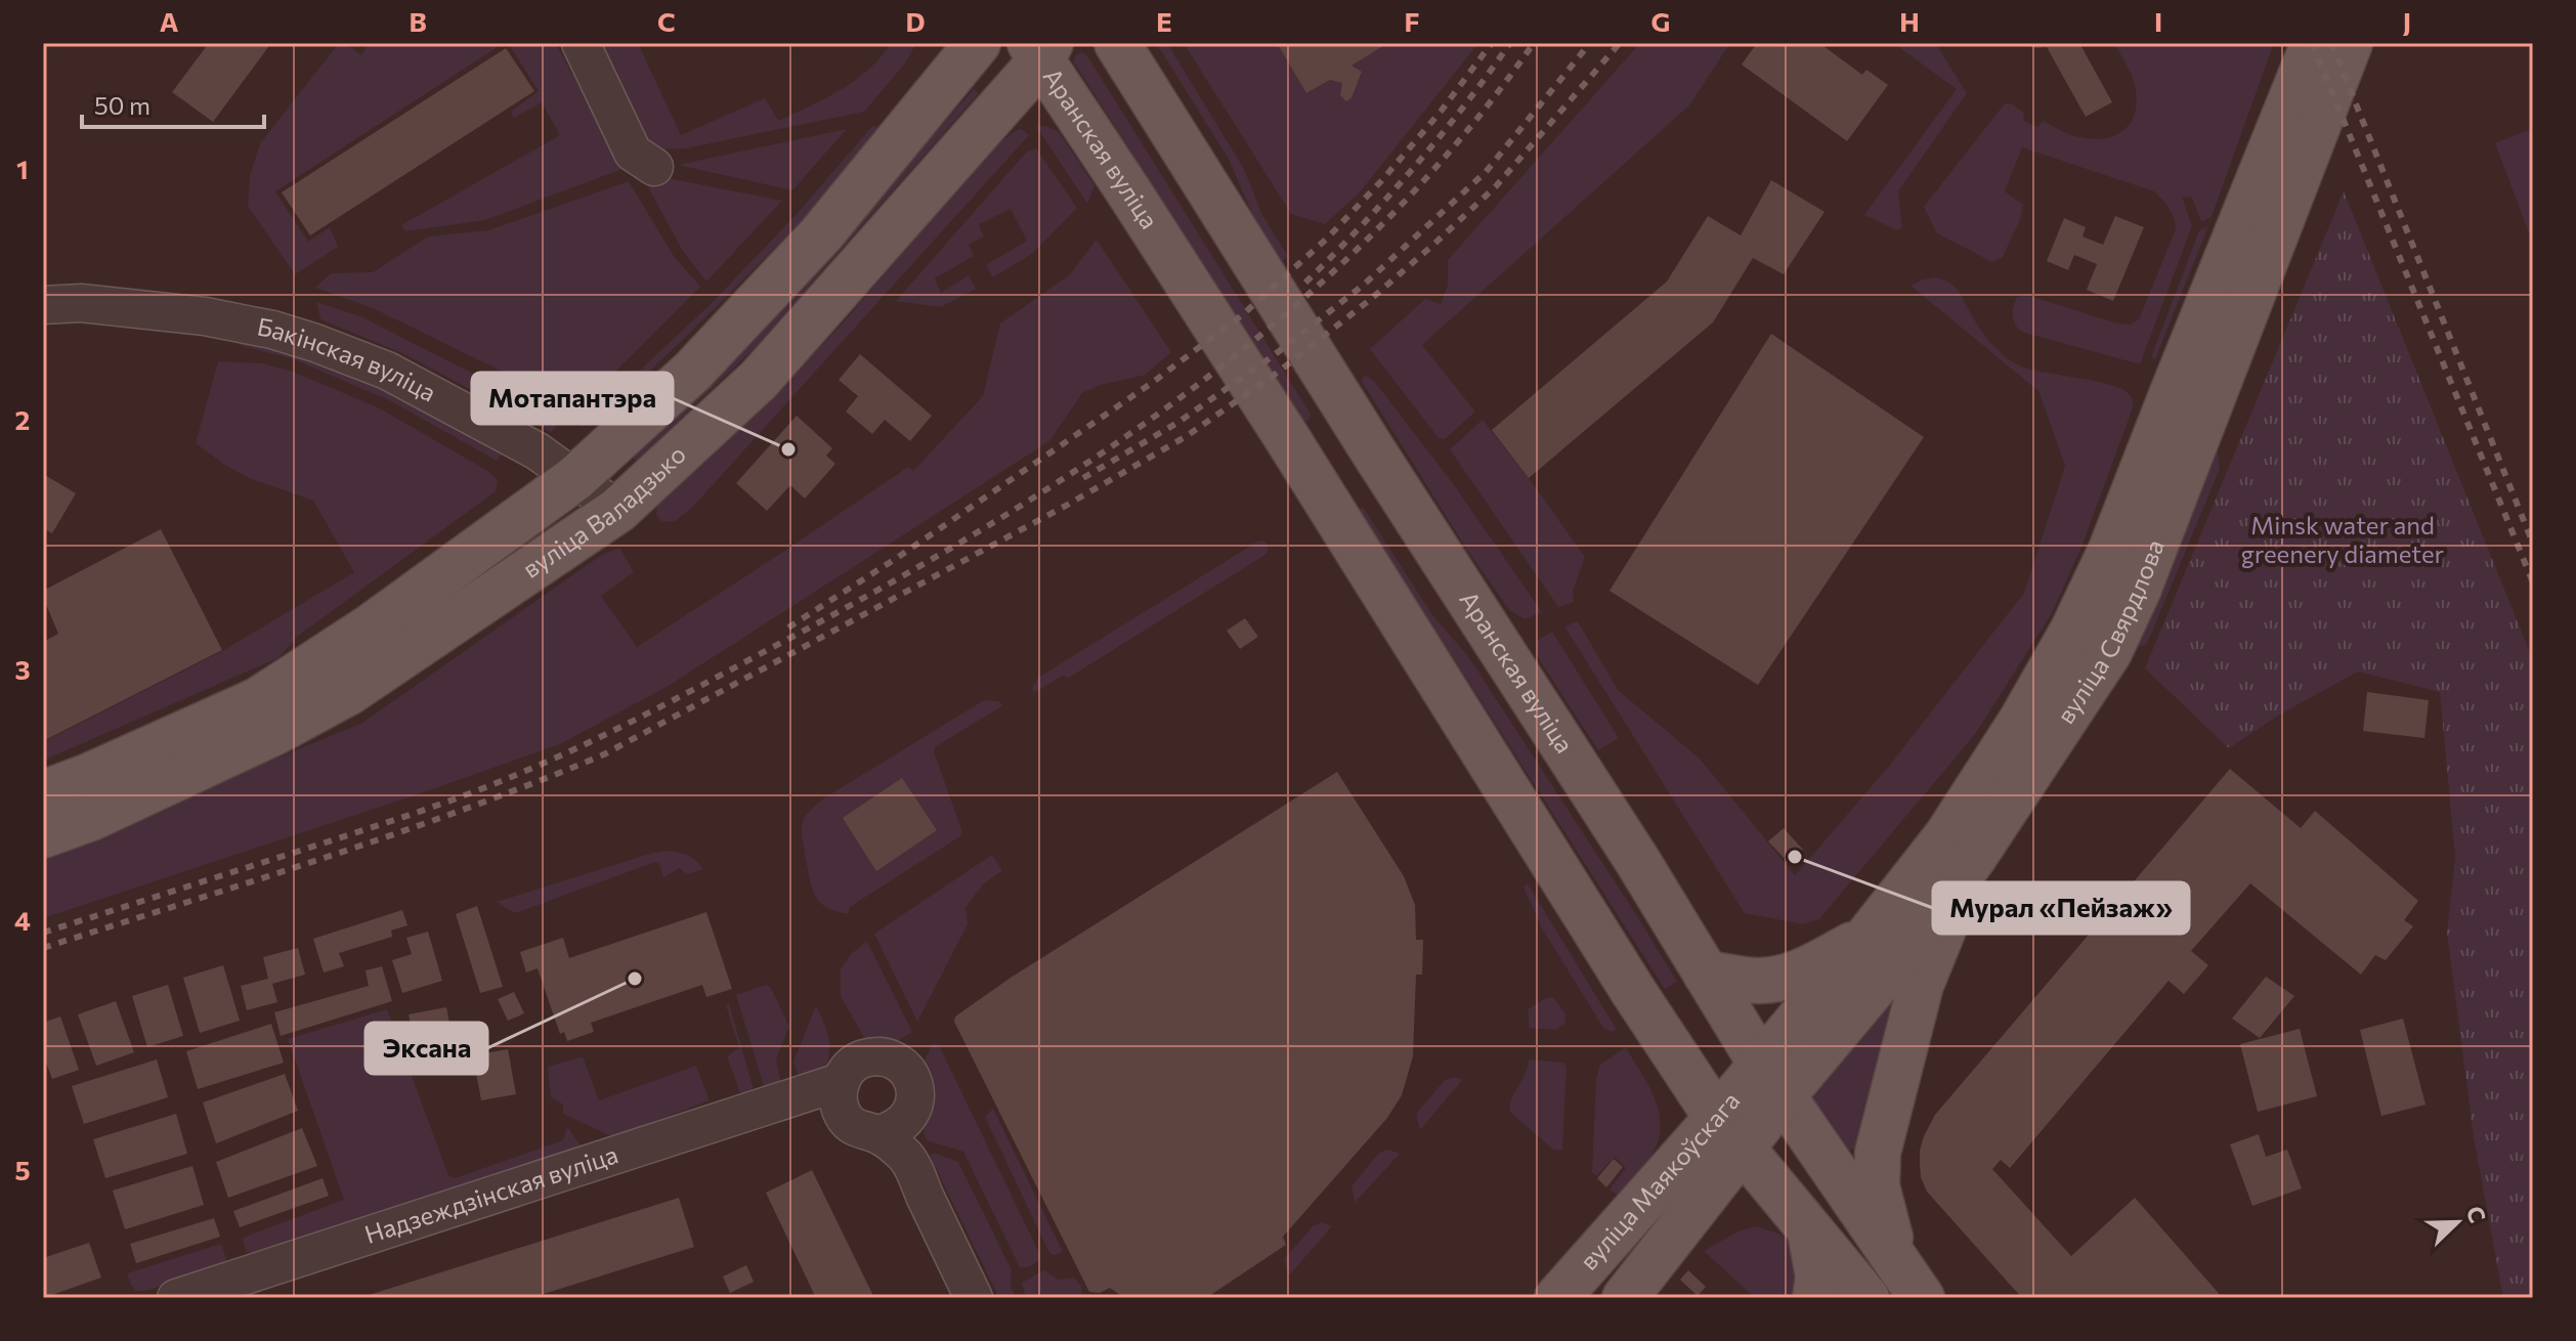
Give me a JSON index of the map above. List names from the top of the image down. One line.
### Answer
{"streets":{"main road":["Аранская вуліца","вуліца Валадзько","вуліца Свярдлова","вуліца Маякоўскага"],"street":["Бакінская вуліца","Надзеждзінская вуліца"]},"crossings":[["Аранская вуліца","вуліца Валадзько"],["Аранская вуліца","вуліца Свярдлова"],["Аранская вуліца","вуліца Маякоўскага"],["Бакінская вуліца","вуліца Валадзько"],["вуліца Свярдлова","вуліца Маякоўскага"]],"parks":["Minsk water and greenery diameter"],"places":["Мотапантэра","Мурал «Пейзаж»","Эксана"],"scale_bar":"50 m","north":"top right","grid":{"columns":["A","B","C","D","E","F","G","H","I","J"],"rows":["1","2","3","4","5"]}}
